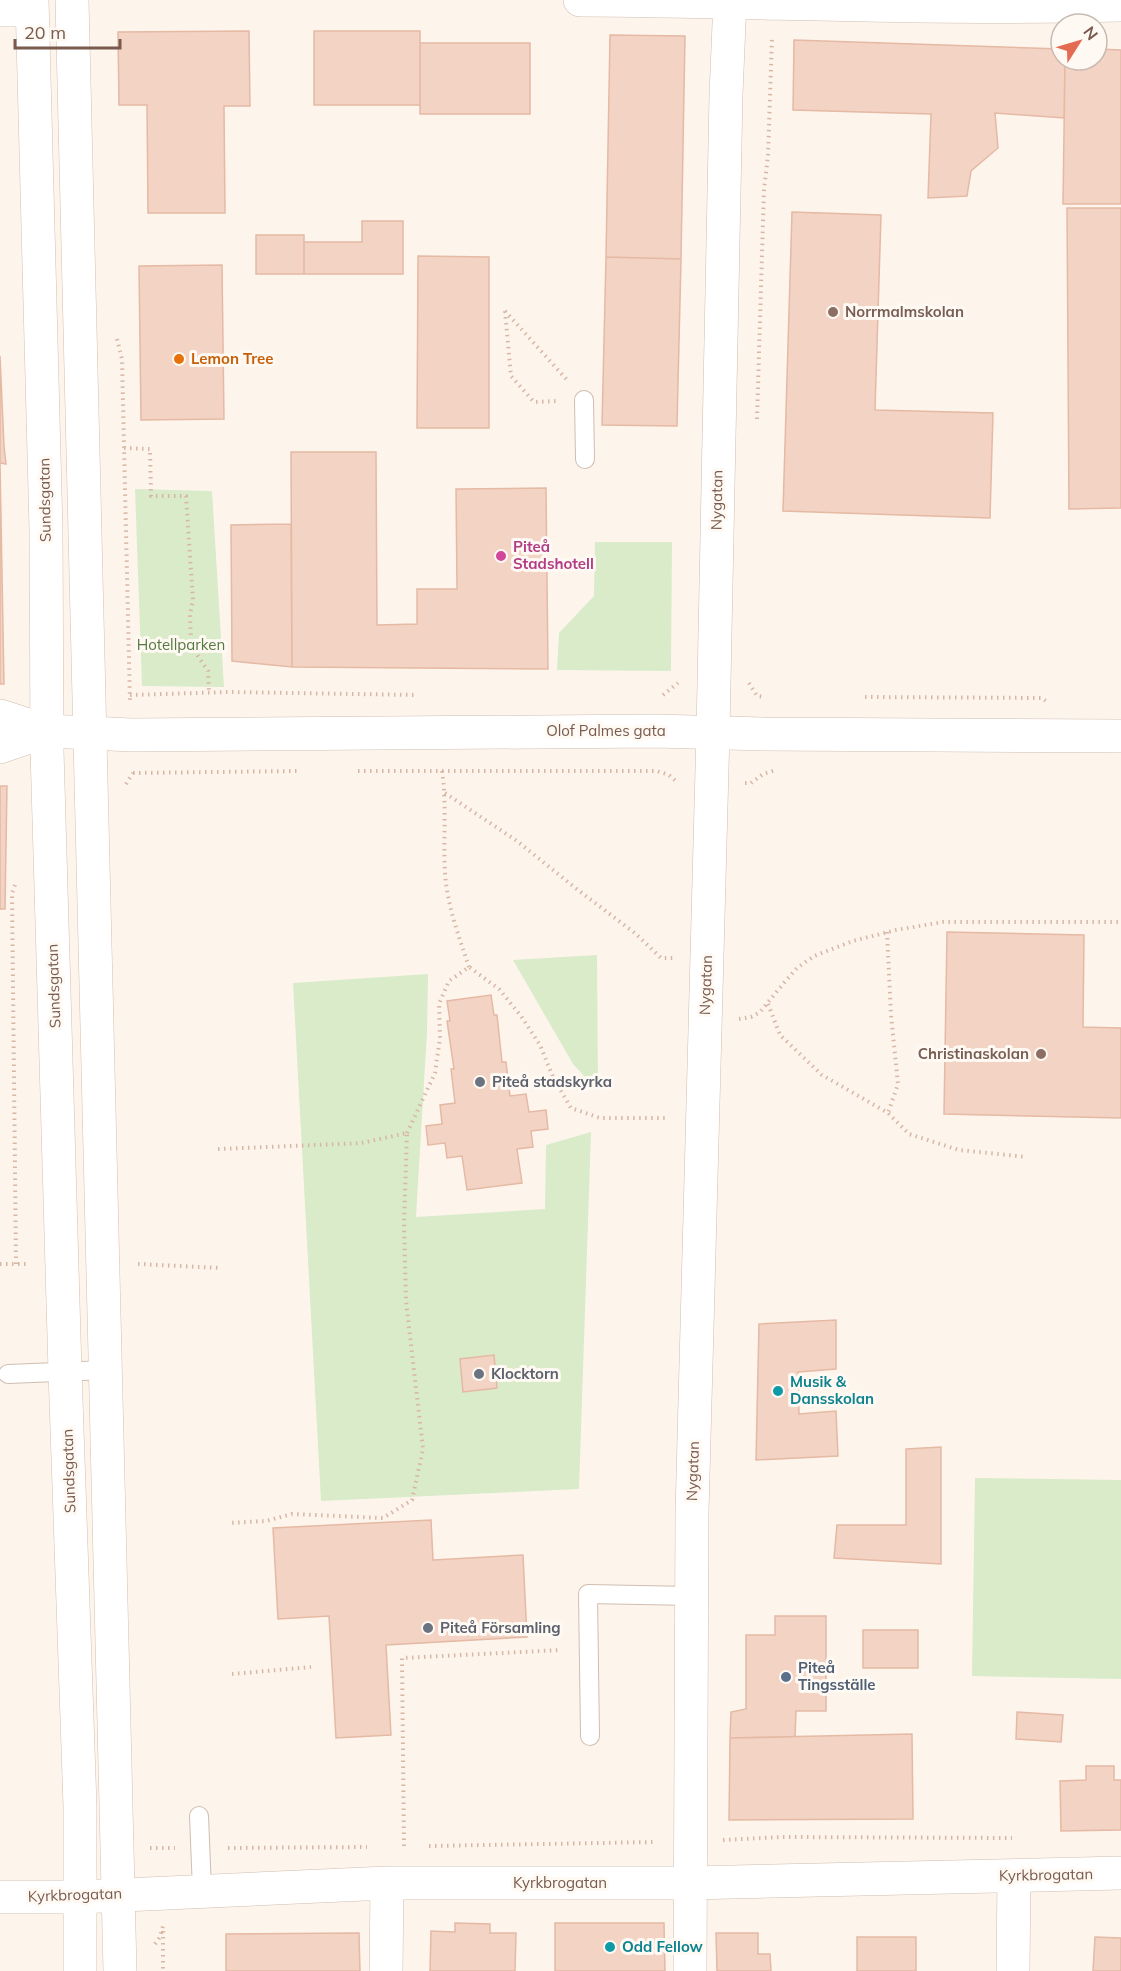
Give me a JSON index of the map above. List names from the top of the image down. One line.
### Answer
{"streets":{"street":["Sundsgatan","Nygatan","Olof Palmes gata","Kyrkbrogatan"]},"crossings":[["Sundsgatan","Olof Palmes gata"],["Sundsgatan","Kyrkbrogatan"],["Nygatan","Olof Palmes gata"],["Nygatan","Kyrkbrogatan"]],"parks":["Hotellparken"],"places":["Norrmalmskolan","Lemon Tree","Piteå Stadshotell","Christinaskolan","Piteå stadskyrka","Klocktorn","Musik & Dansskolan","Piteå Församling","Piteå Tingsställe","Odd Fellow"],"scale_bar":"20 m","north":"top right"}
